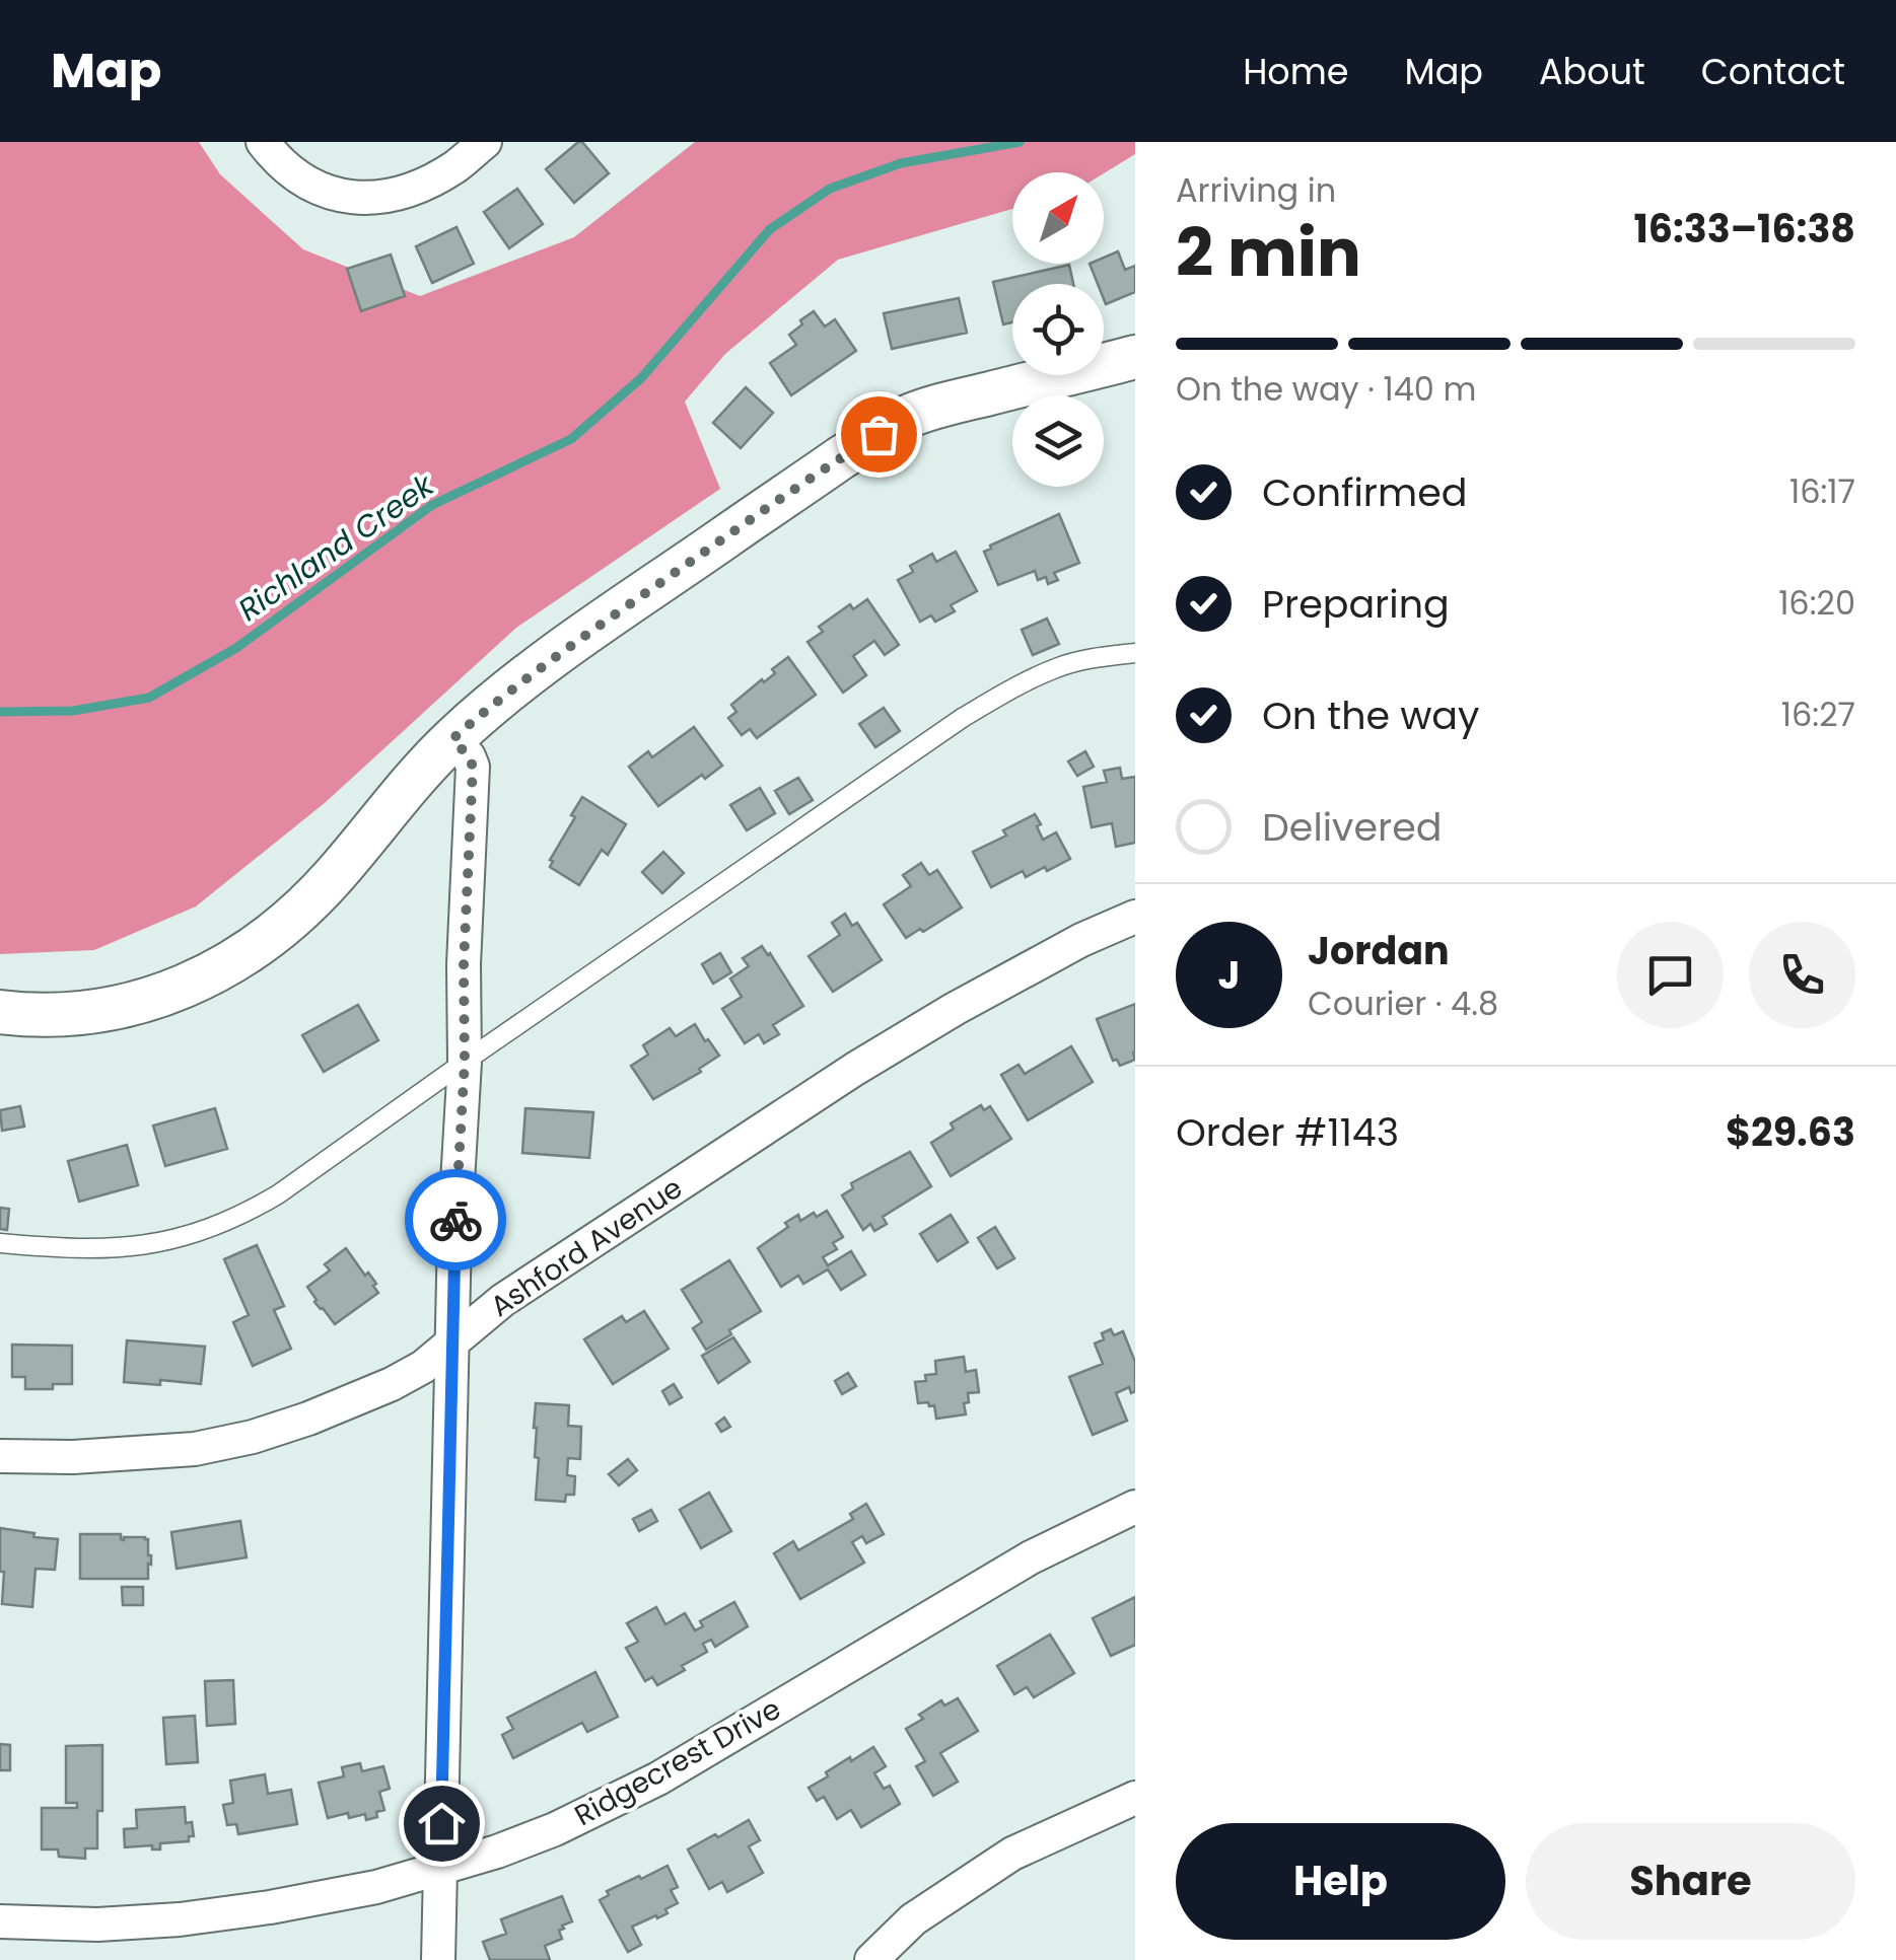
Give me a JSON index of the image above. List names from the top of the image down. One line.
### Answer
{"streets":{"street":["Ashford Avenue","Ridgecrest Drive"]},"water":["Richland Creek"],"north":"top right","page":{"header":"Map","nav":["Home","Map","About","Contact"],"heading":["2 min","Arriving in","16:33–16:38"],"panel":["Jordan","Courier · 4.8","Order #1143","$29.63"],"bar":"On the way · 140 m","list":[["Confirmed","16:17"],["Preparing","16:20"],["On the way","16:27"],"Delivered"],"round":"J","buttons":["Help","Share"]}}
